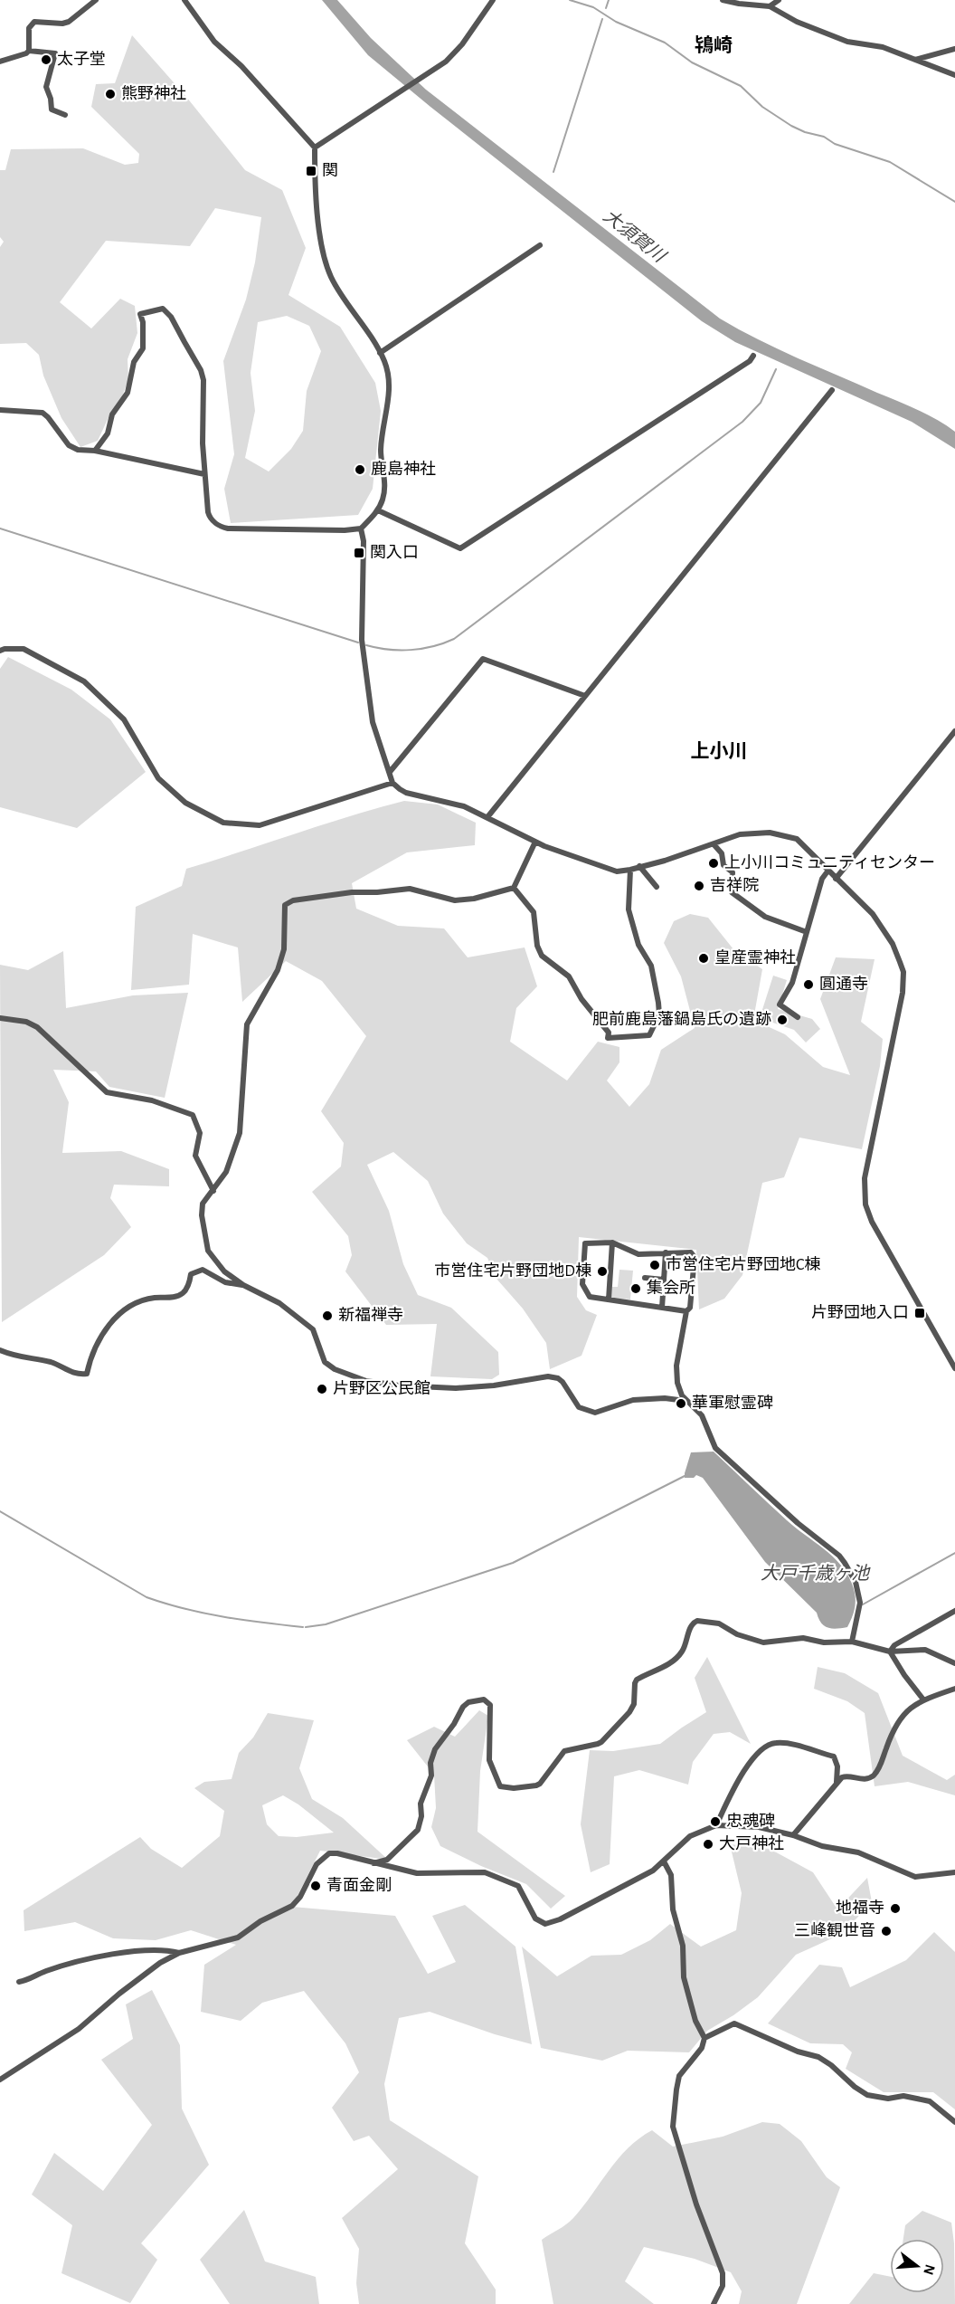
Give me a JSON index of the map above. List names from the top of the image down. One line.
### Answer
{"districts":["鴇崎","上小川"],"water":["大須賀川","大戸千歳ヶ池"],"places":{"other":["太子堂","熊野神社","鹿島神社","上小川コミュニティセンター","吉祥院","皇産霊神社","圓通寺","肥前鹿島藩鍋島氏の遺跡","市営住宅片野団地C棟","市営住宅片野団地D棟","集会所","新福禅寺","片野区公民館","華軍慰霊碑","忠魂碑","大戸神社","青面金剛","地福寺","三峰観世音"],"transit":["関","関入口","片野団地入口"]},"north":"right"}
